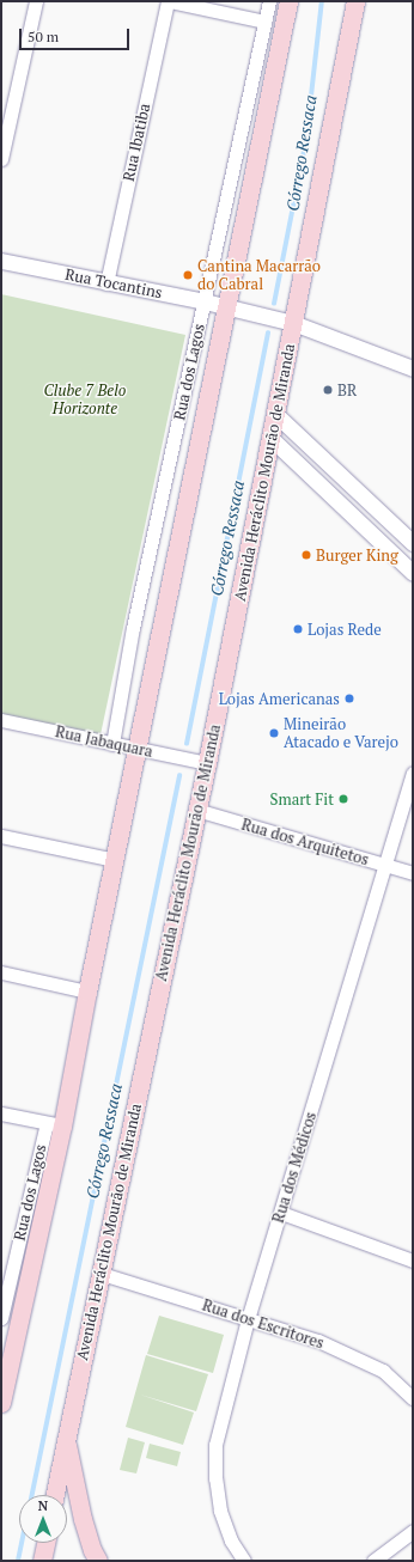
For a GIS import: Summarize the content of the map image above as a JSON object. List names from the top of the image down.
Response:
{
  "streets": {
    "main road": ["Avenida Heráclito Mourão de Miranda"],
    "street": [
      "Rua Ibatiba",
      "Rua Tocantins",
      "Rua dos Lagos",
      "Rua Jabaquara",
      "Rua dos Arquitetos",
      "Rua dos Médicos",
      "Rua dos Escritores"
    ]
  },
  "crossings": [
    ["Rua Ibatiba", "Rua Tocantins"],
    ["Rua Tocantins", "Rua dos Lagos"],
    ["Rua Tocantins", "Avenida Heráclito Mourão de Miranda"],
    ["Rua dos Lagos", "Rua Jabaquara"],
    ["Avenida Heráclito Mourão de Miranda", "Rua Jabaquara"],
    ["Avenida Heráclito Mourão de Miranda", "Rua dos Arquitetos"],
    ["Avenida Heráclito Mourão de Miranda", "Rua dos Escritores"],
    ["Rua dos Arquitetos", "Rua dos Médicos"],
    ["Rua dos Médicos", "Rua dos Escritores"]
  ],
  "water": ["Córrego Ressaca"],
  "parks": ["Clube 7 Belo Horizonte"],
  "places": [
    "Cantina Macarrão do Cabral",
    "BR",
    "Burger King",
    "Lojas Rede",
    "Lojas Americanas",
    "Mineirão Atacado e Varejo",
    "Smart Fit"
  ],
  "scale_bar": "50 m",
  "north": "top"
}
